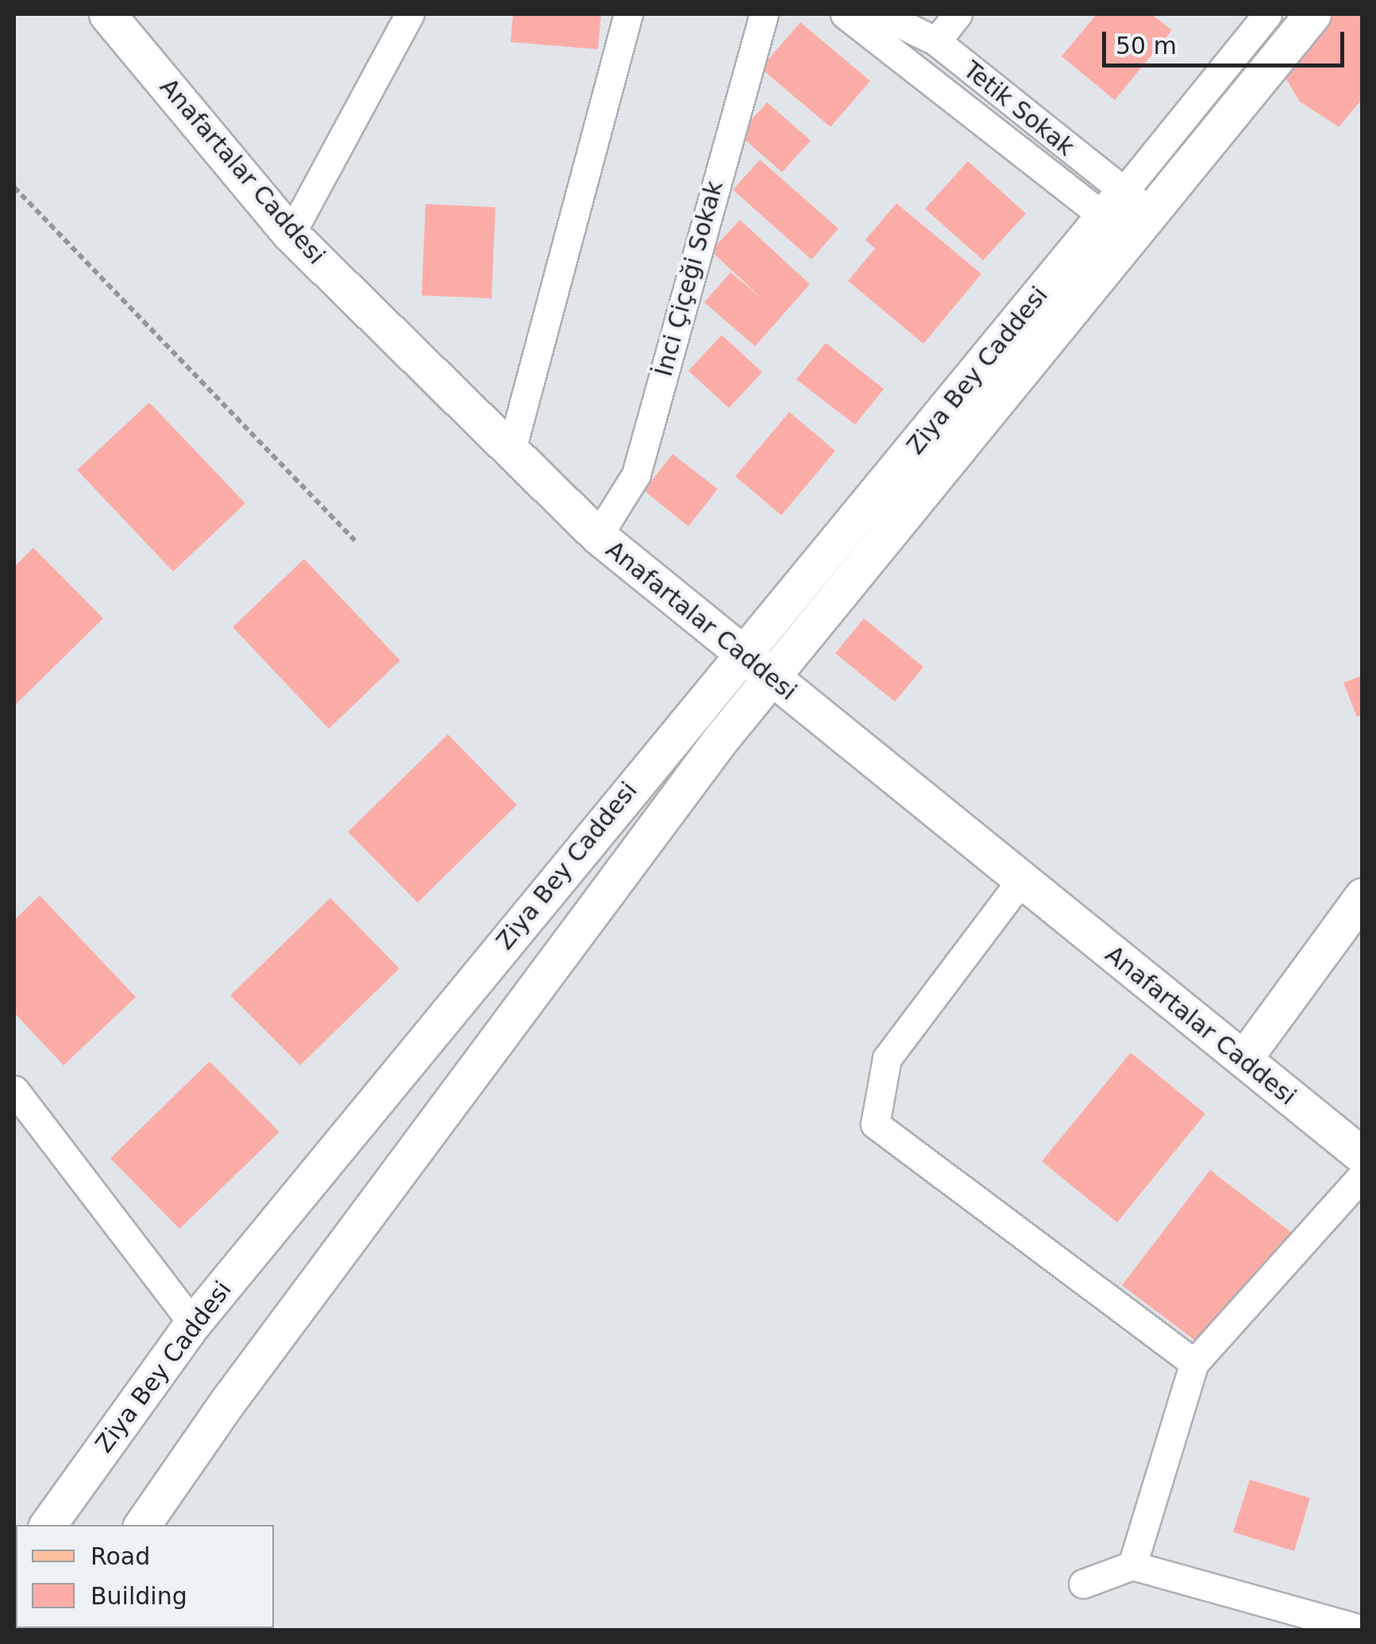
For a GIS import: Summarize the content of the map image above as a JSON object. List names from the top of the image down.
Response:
{
  "streets": {
    "street": [
      "Tetik Sokak",
      "Anafartalar Caddesi",
      "İnci Çiçeği Sokak",
      "Ziya Bey Caddesi"
    ]
  },
  "crossings": [
    ["Tetik Sokak", "Ziya Bey Caddesi"],
    ["Anafartalar Caddesi", "İnci Çiçeği Sokak"],
    ["Anafartalar Caddesi", "Ziya Bey Caddesi"]
  ],
  "legend": ["Road", "Building"],
  "scale_bar": "50 m"
}
